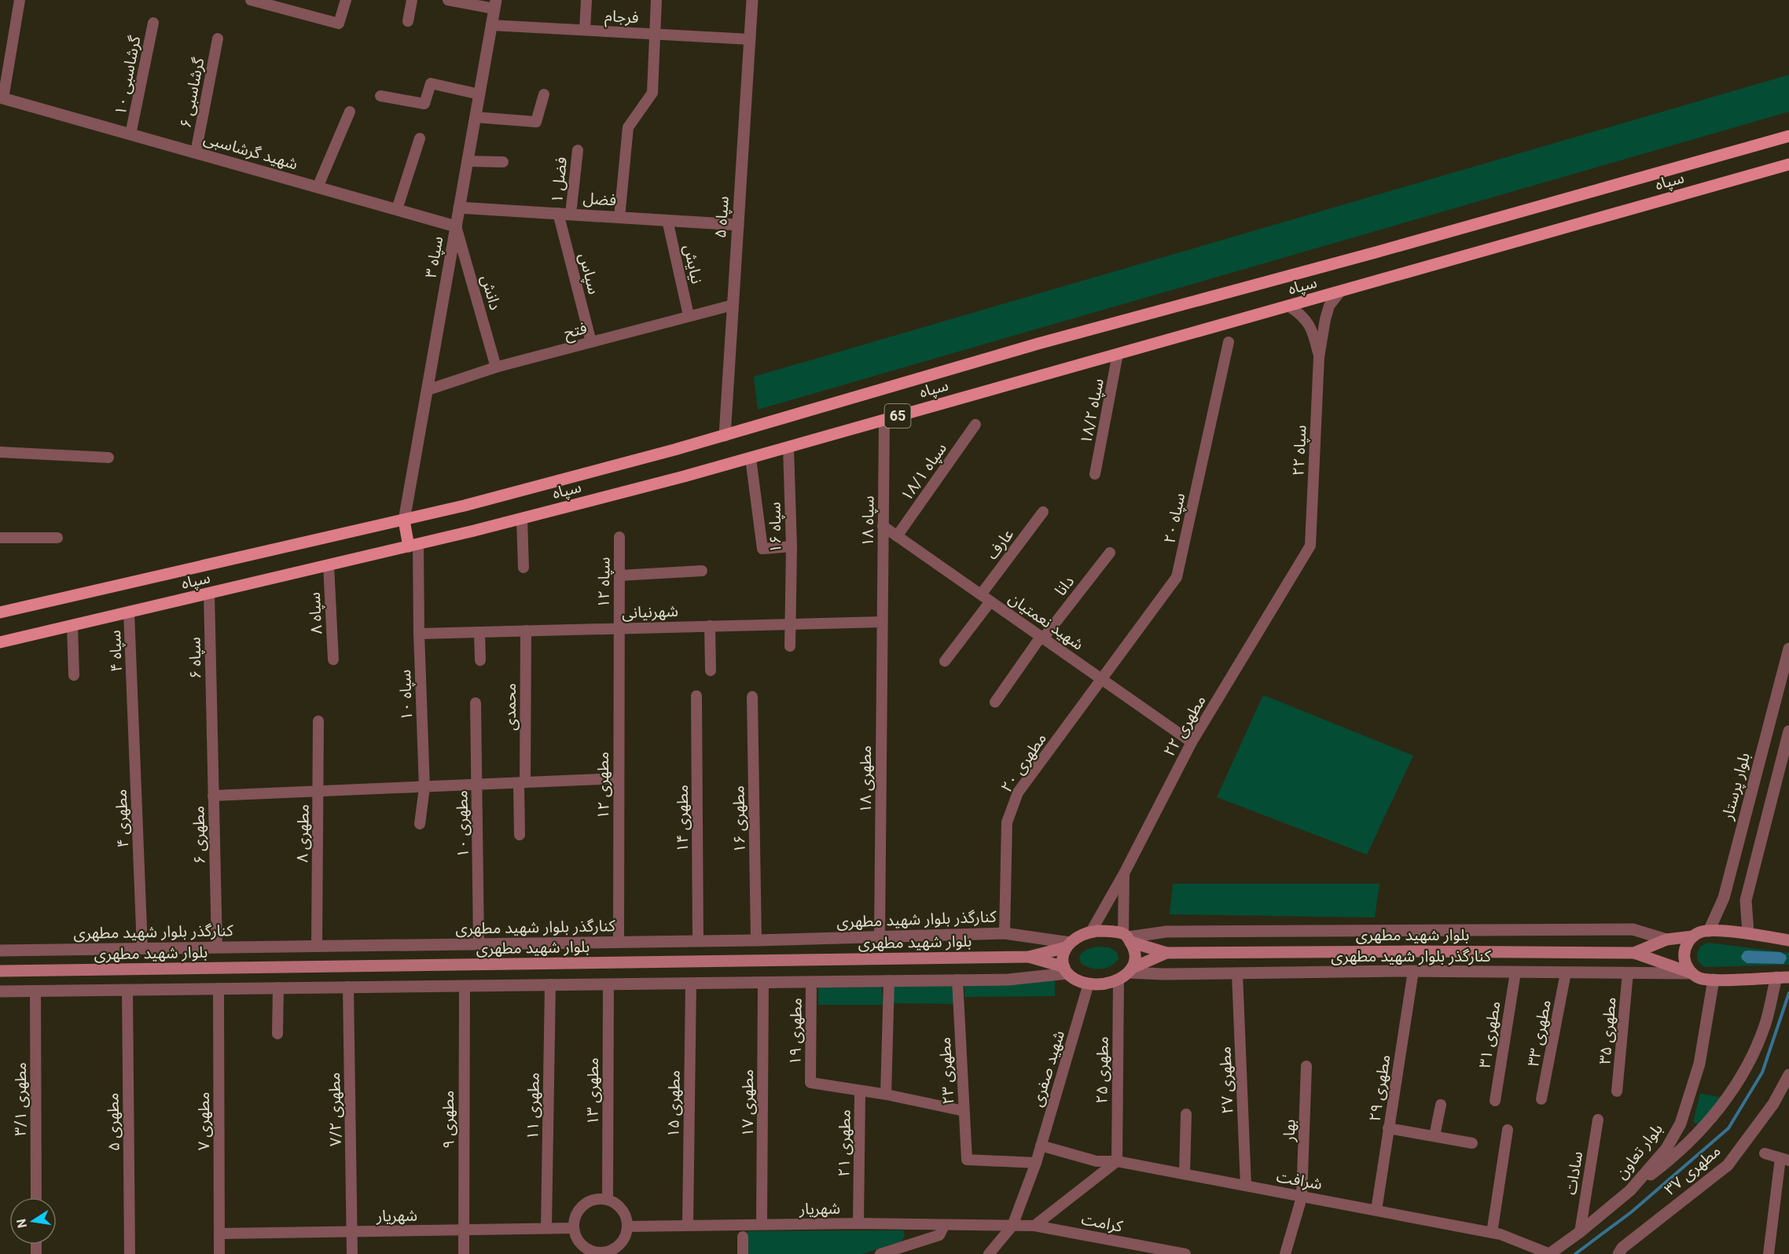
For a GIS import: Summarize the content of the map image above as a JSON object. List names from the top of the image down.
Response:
{
  "streets": {
    "main road": ["سپاه", "65", "بلوار شهید مطهری"],
    "street": [
      "فرجام",
      "گرشاسبی ۱۰",
      "گرشاسبی ۶",
      "شهید گرشاسبی",
      "فضل ۱",
      "فضل",
      "سپاه ۵",
      "سپاه ۳",
      "نیایش",
      "سپاس",
      "دانش",
      "فتح",
      "سپاه ۱۸/۲",
      "سپاه ۲۲",
      "سپاه ۱۸/۱",
      "سپاه ۲۰",
      "سپاه ۱۸",
      "سپاه ۱۶",
      "عارف",
      "سپاه ۱۲",
      "دانا",
      "شهرنیانی",
      "سپاه ۸",
      "شهید نعمتیان",
      "سپاه ۴",
      "سپاه ۶",
      "سپاه ۱۰",
      "محمدی",
      "مطهری ۲۲",
      "مطهری ۲۰",
      "مطهری ۱۸",
      "مطهری ۱۲",
      "بلوار پرستار",
      "مطهری ۴",
      "مطهری ۱۴",
      "مطهری ۱۶",
      "مطهری ۱۰",
      "مطهری ۸",
      "مطهری ۶",
      "کنارگذر بلوار شهید مطهری",
      "مطهری ۳۵",
      "مطهری ۱۹",
      "مطهری ۳۳",
      "مطهری ۳۱",
      "شهید صفری",
      "مطهری ۲۵",
      "مطهری ۲۳",
      "مطهری ۲۷",
      "مطهری ۲۹",
      "مطهری ۱۳",
      "مطهری ۳/۱",
      "مطهری ۱۷",
      "مطهری ۱۵",
      "مطهری ۱۱",
      "مطهری ۷/۲",
      "مطهری ۹",
      "مطهری ۷",
      "مطهری ۵",
      "بهار",
      "مطهری ۲۱",
      "بلوار تعاون",
      "مطهری ۳۷",
      "سادات",
      "شرافت",
      "شهریار",
      "کرامت"
    ]
  },
  "crossings": [
    ["فرجام", "سپاه ۵"],
    ["فرجام", "سپاه ۳"],
    ["گرشاسبی ۱۰", "شهید گرشاسبی"],
    ["گرشاسبی ۶", "شهید گرشاسبی"],
    ["شهید گرشاسبی", "سپاه ۳"],
    ["شهید گرشاسبی", "دانش"],
    ["فضل ۱", "فضل"],
    ["سپاه", "سپاه ۵"],
    ["سپاه", "سپاه ۳"],
    ["سپاه", "سپاه ۱۸/۲"],
    ["سپاه", "سپاه ۱۸"],
    ["سپاه", "سپاه ۱۶"],
    ["سپاه", "سپاه ۸"],
    ["سپاه", "سپاه ۴"],
    ["سپاه", "سپاه ۶"],
    ["سپاه", "سپاه ۱۰"],
    ["فضل", "سپاه ۵"],
    ["فضل", "سپاه ۳"],
    ["فضل", "نیایش"],
    ["فضل", "سپاس"],
    ["سپاه ۵", "فتح"],
    ["سپاه ۳", "دانش"],
    ["سپاه ۳", "فتح"],
    ["نیایش", "فتح"],
    ["سپاس", "فتح"],
    ["دانش", "فتح"],
    ["سپاه ۲۲", "مطهری ۲۲"],
    ["سپاه ۱۸/۱", "شهید نعمتیان"],
    ["سپاه ۲۰", "شهید نعمتیان"],
    ["سپاه ۲۰", "مطهری ۲۰"],
    ["سپاه ۱۸", "شهرنیانی"],
    ["سپاه ۱۸", "شهید نعمتیان"],
    ["سپاه ۱۸", "مطهری ۱۸"],
    ["سپاه ۱۶", "شهرنیانی"],
    ["عارف", "شهید نعمتیان"],
    ["سپاه ۱۲", "شهرنیانی"],
    ["سپاه ۱۲", "مطهری ۱۲"],
    ["دانا", "شهید نعمتیان"],
    ["شهرنیانی", "سپاه ۱۰"],
    ["شهرنیانی", "محمدی"],
    ["شهرنیانی", "مطهری ۱۸"],
    ["شهرنیانی", "مطهری ۱۲"],
    ["شهید نعمتیان", "مطهری ۲۲"],
    ["شهید نعمتیان", "مطهری ۲۰"],
    ["سپاه ۴", "مطهری ۴"],
    ["سپاه ۶", "مطهری ۶"],
    ["مطهری ۲۲", "کنارگذر بلوار شهید مطهری"],
    ["مطهری ۲۲", "بلوار شهید مطهری"],
    ["مطهری ۲۲", "شهید صفری"],
    ["مطهری ۲۲", "مطهری ۲۵"],
    ["مطهری ۲۰", "کنارگذر بلوار شهید مطهری"],
    ["مطهری ۱۸", "کنارگذر بلوار شهید مطهری"],
    ["مطهری ۱۲", "کنارگذر بلوار شهید مطهری"],
    ["بلوار پرستار", "بلوار شهید مطهری"],
    ["مطهری ۴", "کنارگذر بلوار شهید مطهری"],
    ["مطهری ۱۴", "کنارگذر بلوار شهید مطهری"],
    ["مطهری ۱۶", "کنارگذر بلوار شهید مطهری"],
    ["مطهری ۱۰", "کنارگذر بلوار شهید مطهری"],
    ["مطهری ۸", "کنارگذر بلوار شهید مطهری"],
    ["مطهری ۶", "کنارگذر بلوار شهید مطهری"],
    ["کنارگذر بلوار شهید مطهری", "بلوار شهید مطهری"],
    ["کنارگذر بلوار شهید مطهری", "مطهری ۳۵"],
    ["کنارگذر بلوار شهید مطهری", "مطهری ۳۳"],
    ["کنارگذر بلوار شهید مطهری", "مطهری ۳۱"],
    ["کنارگذر بلوار شهید مطهری", "شهید صفری"],
    ["کنارگذر بلوار شهید مطهری", "مطهری ۲۵"],
    ["کنارگذر بلوار شهید مطهری", "مطهری ۲۷"],
    ["کنارگذر بلوار شهید مطهری", "مطهری ۲۹"],
    ["بلوار شهید مطهری", "شهید صفری"],
    ["بلوار شهید مطهری", "مطهری ۲۵"],
    ["مطهری ۱۹", "مطهری ۲۱"],
    ["شهید صفری", "مطهری ۲۵"],
    ["شهید صفری", "مطهری ۲۳"],
    ["شهید صفری", "شرافت"],
    ["شهید صفری", "شهریار"],
    ["شهید صفری", "کرامت"],
    ["مطهری ۲۵", "شرافت"],
    ["مطهری ۲۷", "شرافت"],
    ["مطهری ۲۹", "شرافت"],
    ["مطهری ۱۳", "شهریار"],
    ["مطهری ۱۷", "شهریار"],
    ["مطهری ۱۵", "شهریار"],
    ["مطهری ۱۱", "شهریار"],
    ["مطهری ۷/۲", "شهریار"],
    ["مطهری ۹", "شهریار"],
    ["مطهری ۷", "شهریار"],
    ["بهار", "شرافت"],
    ["مطهری ۲۱", "شهریار"],
    ["بلوار تعاون", "سادات"],
    ["بلوار تعاون", "شرافت"],
    ["شهریار", "کرامت"]
  ],
  "north": "left"
}
